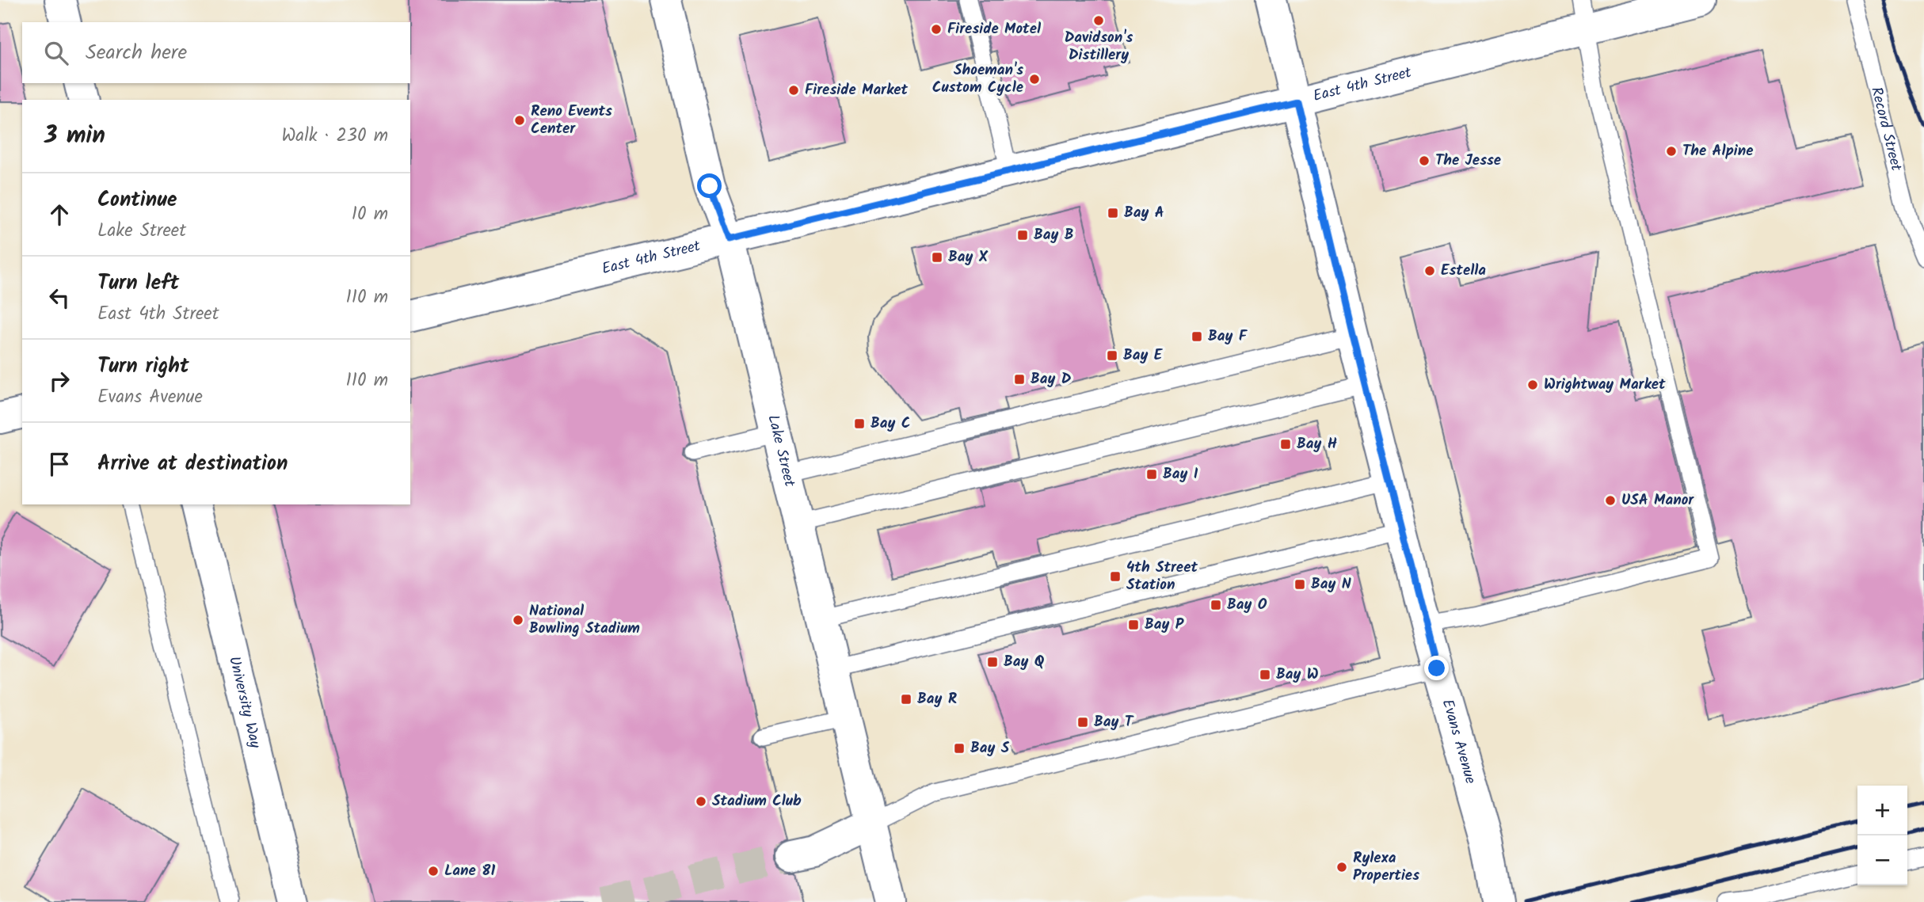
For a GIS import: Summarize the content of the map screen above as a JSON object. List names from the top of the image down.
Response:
{
  "streets": {
    "main road": [
      "East 4th Street",
      "Lake Street",
      "University Way",
      "Evans Avenue"
    ],
    "lane": ["Record Street"]
  },
  "crossings": [
    ["East 4th Street", "Lake Street"],
    ["East 4th Street", "Evans Avenue"]
  ],
  "places": {
    "other": [
      "Davidson's Distillery",
      "Fireside Motel",
      "Shoeman's Custom Cycle",
      "Fireside Market",
      "Reno Events Center",
      "The Alpine",
      "The Jesse",
      "Estella",
      "Wrightway Market",
      "USA Manor",
      "National Bowling Stadium",
      "Stadium Club",
      "Rylexa Properties",
      "Lane 81"
    ],
    "transit": [
      "Bay A",
      "Bay B",
      "Bay X",
      "Bay F",
      "Bay E",
      "Bay D",
      "Bay C",
      "Bay H",
      "Bay I",
      "4th Street Station",
      "Bay N",
      "Bay O",
      "Bay P",
      "Bay Q",
      "Bay W",
      "Bay R",
      "Bay T",
      "Bay S"
    ]
  },
  "page": {
    "search": "Search here",
    "heading": ["3 min", "Walk · 230 m"],
    "list": [
      ["Continue", "Lake Street", "10 m"],
      ["Turn left", "East 4th Street", "110 m"],
      ["Turn right", "Evans Avenue", "110 m"],
      "Arrive at destination"
    ],
    "map_buttons": ["+", "−"]
  }
}
